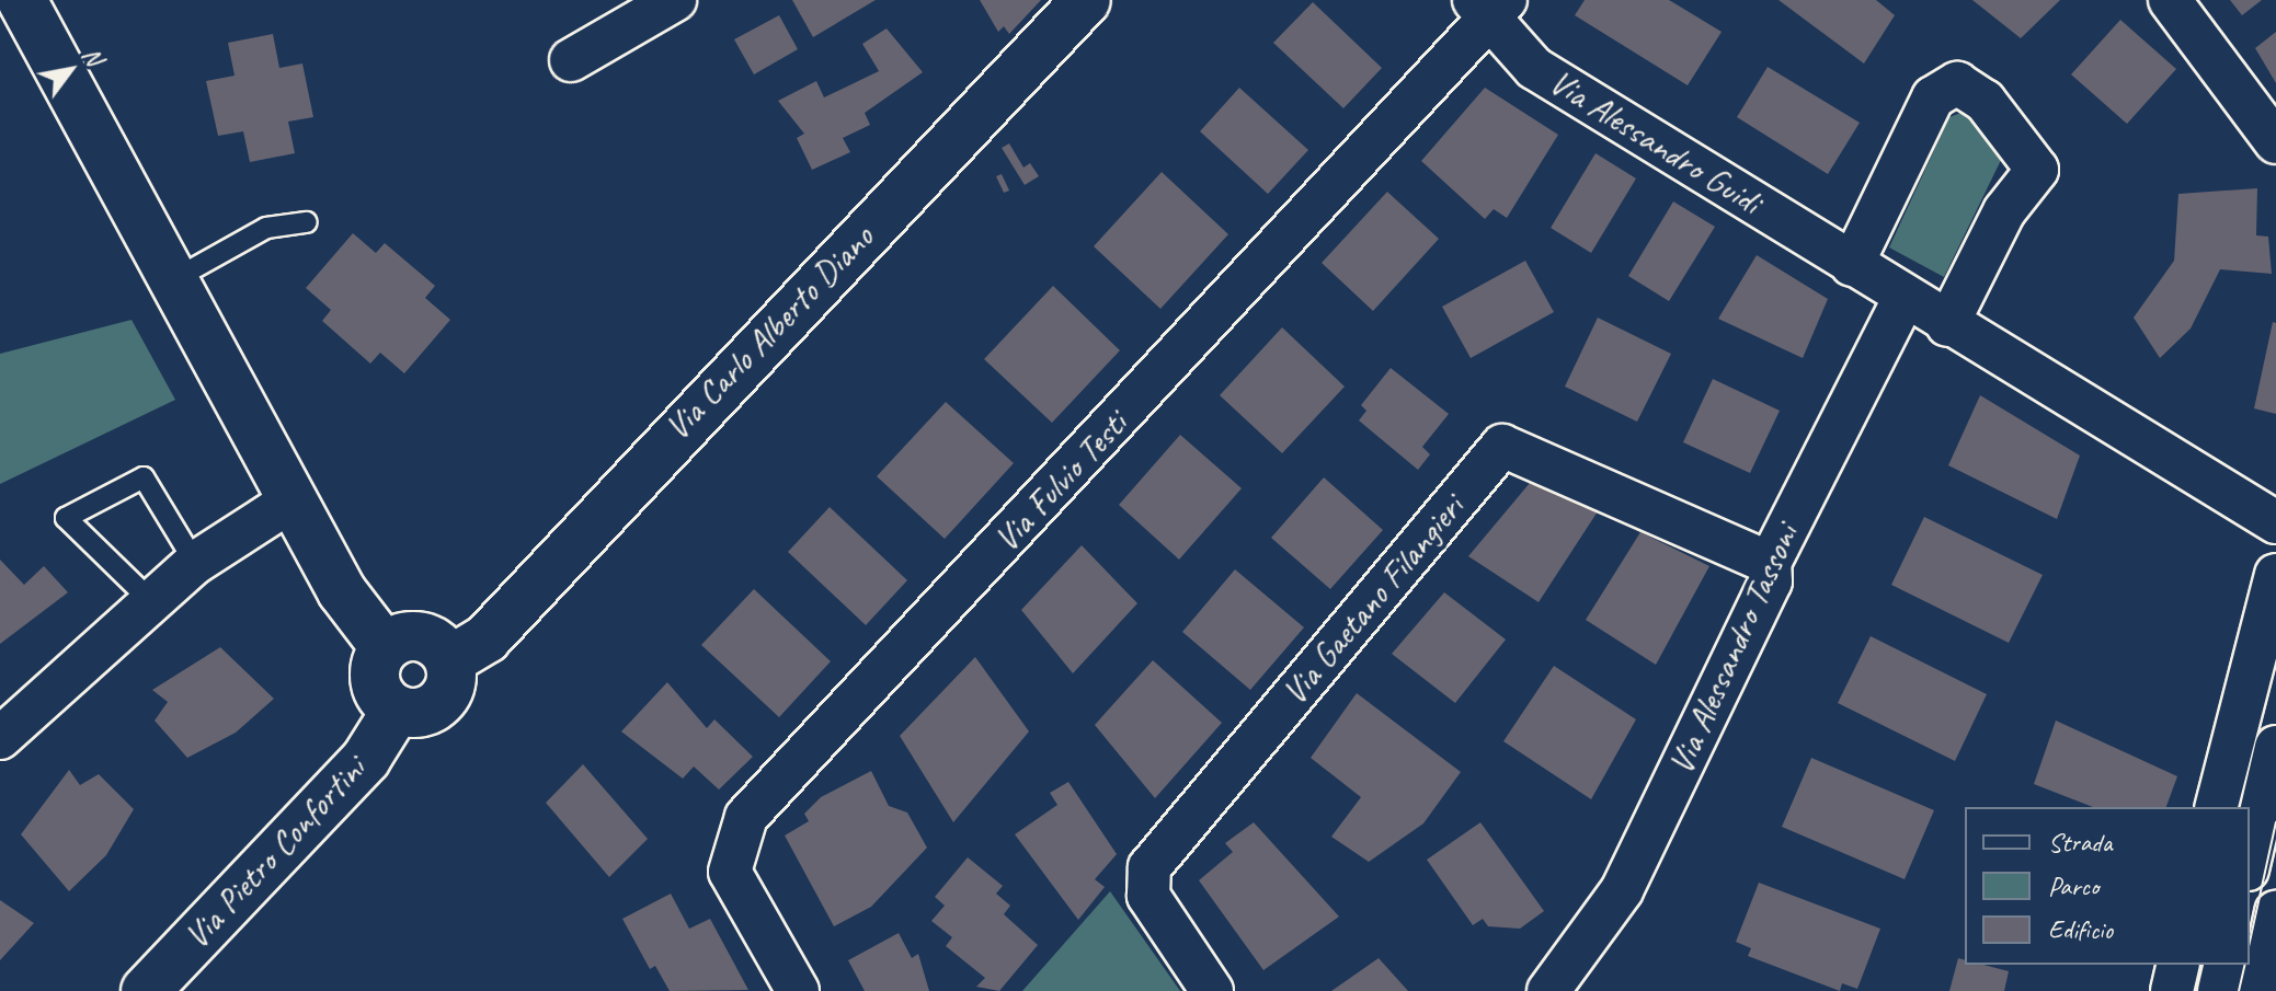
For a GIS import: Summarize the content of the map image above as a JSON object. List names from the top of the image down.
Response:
{
  "streets": {
    "main road": ["Via Carlo Alberto Diano", "Via Pietro Confortini"],
    "street": [
      "Via Alessandro Guidi",
      "Via Fulvio Testi",
      "Via Gaetano Filangieri",
      "Via Alessandro Tassoni"
    ]
  },
  "crossings": [
    ["Via Alessandro Guidi", "Via Fulvio Testi"],
    ["Via Alessandro Guidi", "Via Alessandro Tassoni"],
    ["Via Carlo Alberto Diano", "Via Pietro Confortini"],
    ["Via Gaetano Filangieri", "Via Alessandro Tassoni"]
  ],
  "legend": ["Strada", "Parco", "Edificio"],
  "north": "top right"
}
